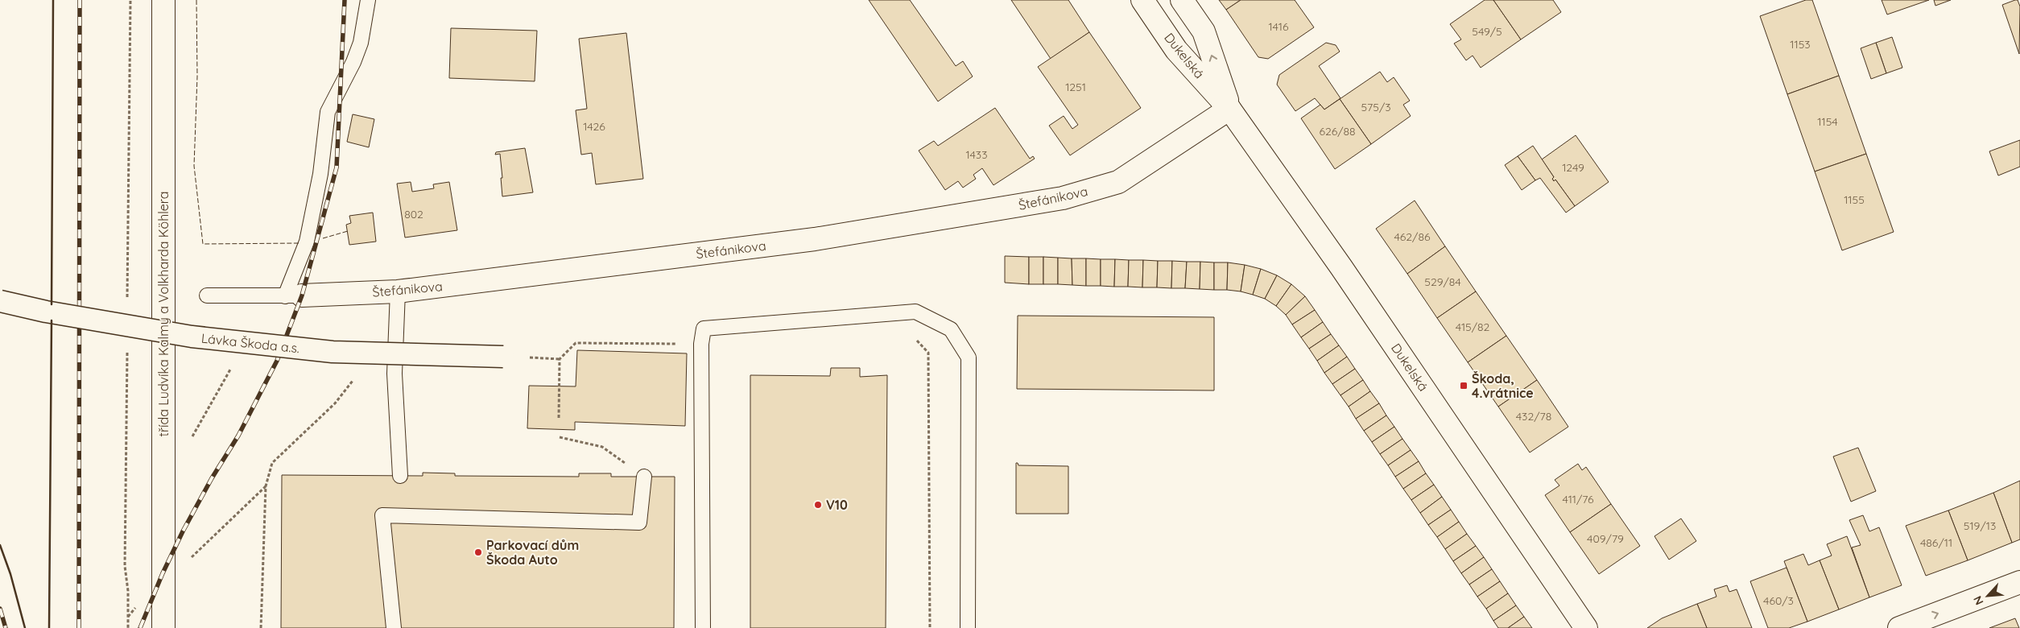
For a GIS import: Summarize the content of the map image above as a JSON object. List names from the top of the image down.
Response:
{
  "streets": {
    "street": [
      "Dukelská",
      "Štefánikova",
      "třída Ludvíka Kalmy a Volkharda Köhlera",
      "Lávka Škoda a.s."
    ]
  },
  "crossings": [
    ["Dukelská", "Štefánikova"]
  ],
  "places": {
    "transit": ["Škoda, 4.vrátnice"],
    "other": ["V10", "Parkovací dům Škoda Auto"]
  },
  "house_numbers": [
    "1416",
    "549/5",
    "1153",
    "1251",
    "575/3",
    "1154",
    "1426",
    "626/88",
    "1433",
    "1249",
    "1155",
    "802",
    "462/86",
    "529/84",
    "415/82",
    "432/78",
    "411/76",
    "519/13",
    "409/79",
    "486/11",
    "460/3"
  ],
  "north": "bottom left"
}
